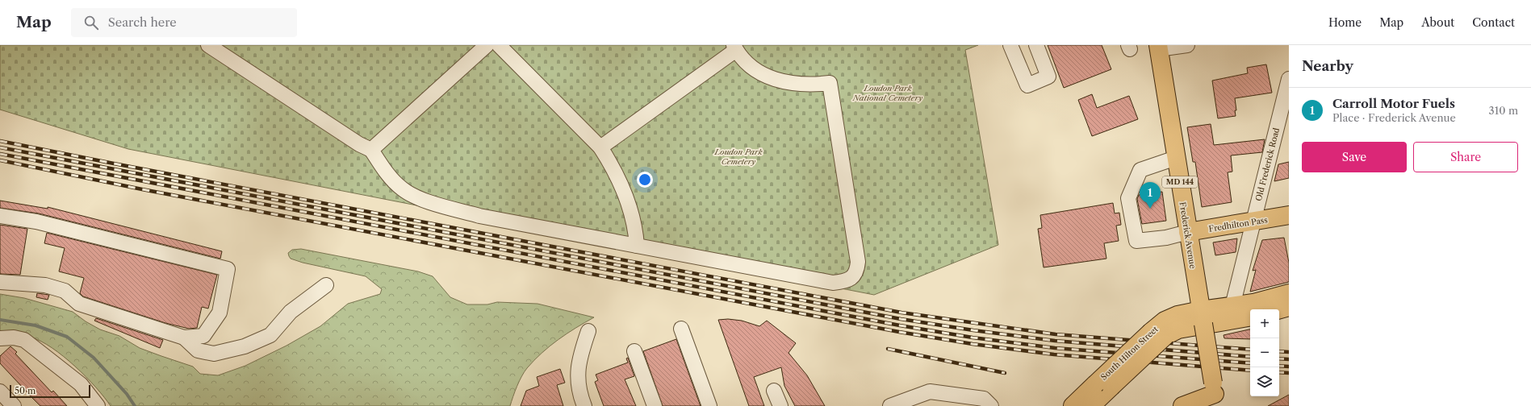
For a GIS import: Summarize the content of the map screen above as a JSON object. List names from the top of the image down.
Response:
{
  "streets": {
    "main road": [
      "MD 144",
      "Fredhilton Pass",
      "Frederick Avenue",
      "South Hilton Street"
    ],
    "street": ["Old Frederick Road"]
  },
  "crossings": [
    ["Old Frederick Road", "Fredhilton Pass"],
    ["Old Frederick Road", "South Hilton Street"],
    ["Fredhilton Pass", "Frederick Avenue"],
    ["Frederick Avenue", "South Hilton Street"]
  ],
  "parks": ["Loudon Park National Cemetery", "Loudon Park Cemetery"],
  "scale_bar": "50 m",
  "page": {
    "header": "Map",
    "search": "Search here",
    "nav": [
      "Home",
      "Map",
      "About",
      "Contact"
    ],
    "heading": "Nearby",
    "list": [
      {
        "mark": "1",
        "name": "Carroll Motor Fuels",
        "note": "Place · Frederick Avenue",
        "value": "310 m"
      }
    ],
    "buttons": ["Save", "Share"],
    "pins": "1",
    "map_buttons": ["+", "−"],
    "scale": "50 m"
  }
}
